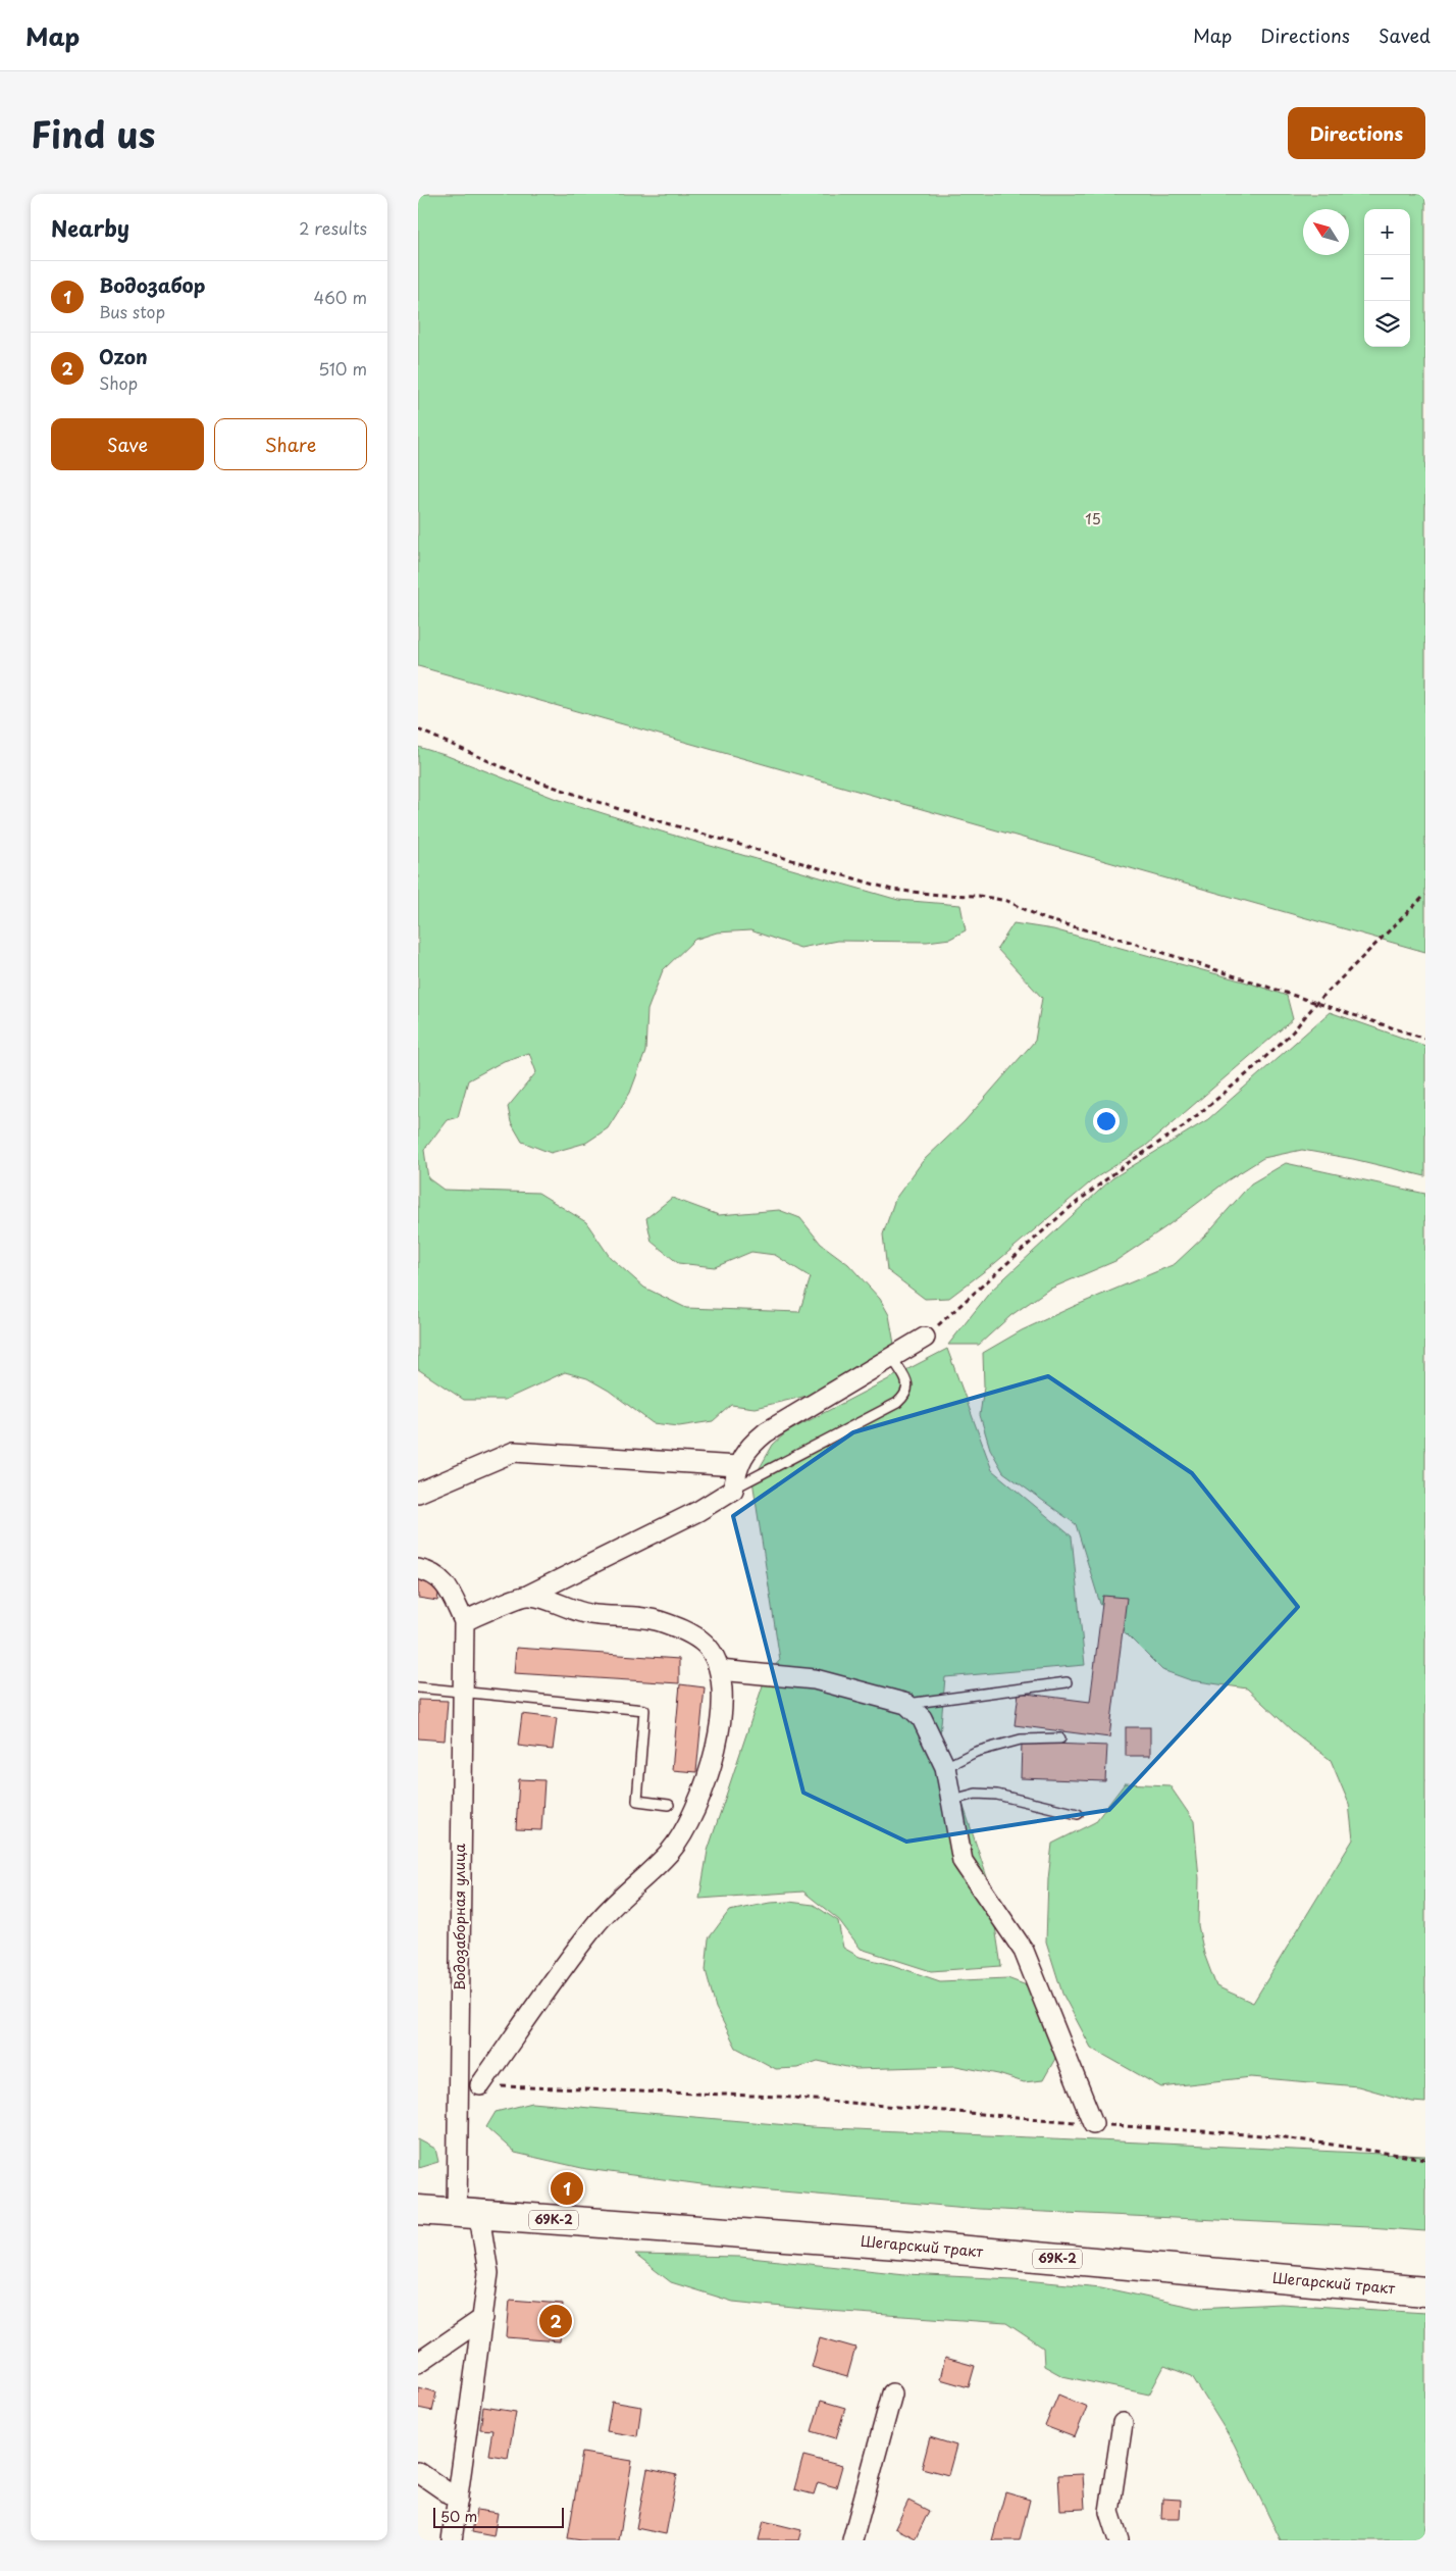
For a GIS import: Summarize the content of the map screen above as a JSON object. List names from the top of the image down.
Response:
{
  "streets": {
    "main road": ["69К-2", "Шегарский тракт"],
    "street": ["Водозаборная улица"]
  },
  "crossings": [
    ["Водозаборная улица", "Шегарский тракт"]
  ],
  "parks": ["15"],
  "scale_bar": "50 m",
  "north": "top left",
  "page": {
    "header": "Map",
    "nav": ["Map", "Directions", "Saved"],
    "title": "Find us",
    "buttons": [
      "Directions",
      ["Save", "Share"]
    ],
    "heading": ["Nearby", "2 results"],
    "map_buttons": ["+", "−"],
    "list": [
      {
        "mark": "1",
        "name": "Водозабор",
        "note": "Bus stop",
        "value": "460 m"
      },
      {
        "mark": "2",
        "name": "Ozon",
        "note": "Shop",
        "value": "510 m"
      }
    ],
    "pins": ["1", "2"],
    "scale": "50 m"
  }
}
